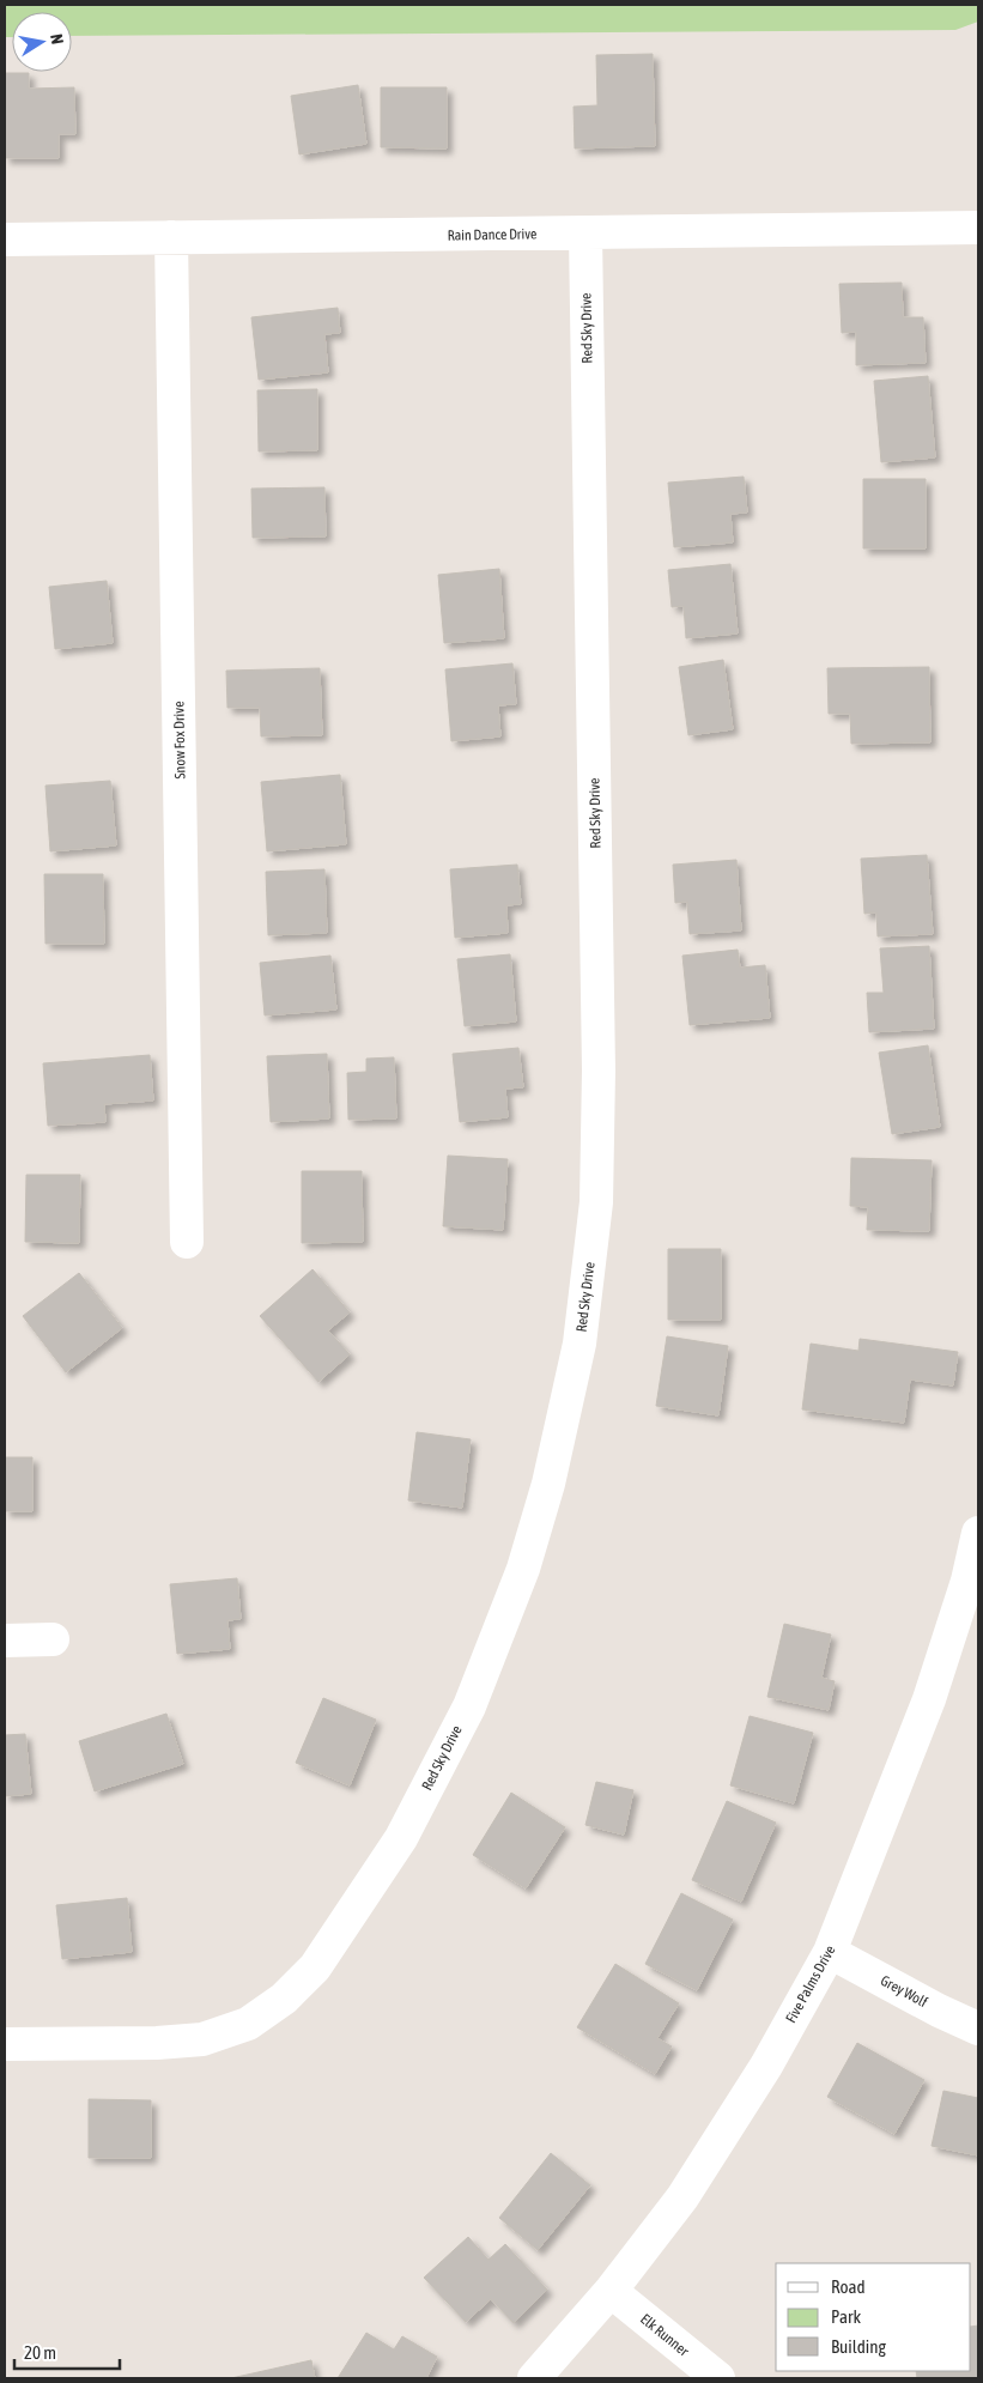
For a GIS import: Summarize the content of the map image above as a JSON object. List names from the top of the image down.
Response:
{
  "streets": {
    "street": [
      "Rain Dance Drive",
      "Red Sky Drive",
      "Snow Fox Drive",
      "Five Palms Drive",
      "Grey Wolf",
      "Elk Runner"
    ]
  },
  "crossings": [
    ["Rain Dance Drive", "Red Sky Drive"],
    ["Rain Dance Drive", "Snow Fox Drive"],
    ["Five Palms Drive", "Grey Wolf"],
    ["Five Palms Drive", "Elk Runner"]
  ],
  "legend": ["Road", "Park", "Building"],
  "scale_bar": "20 m",
  "north": "right"
}
